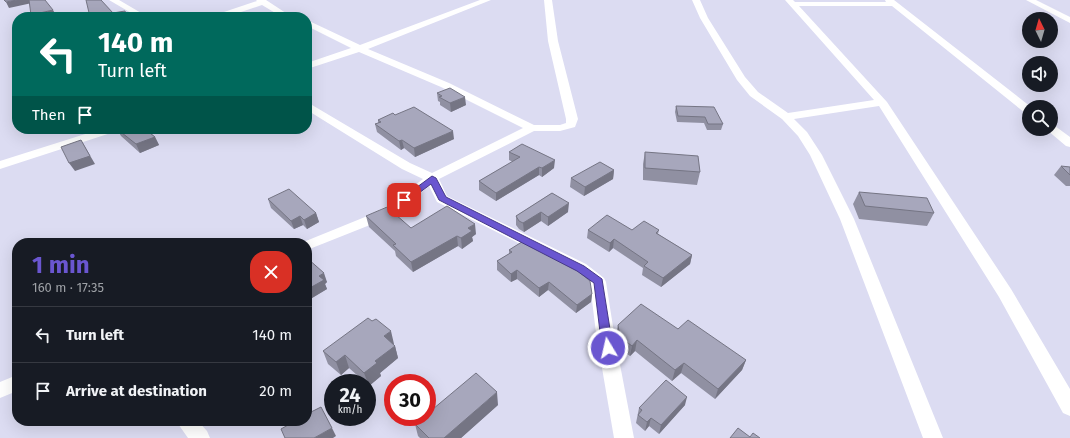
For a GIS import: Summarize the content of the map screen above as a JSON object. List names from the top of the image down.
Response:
{
  "north": "top",
  "page": {
    "turn": ["140 m", "Turn left"],
    "then": "Then",
    "heading": ["1 min", "160 m · 17:35"],
    "list": [
      {
        "name": "Turn left",
        "value": "140 m"
      },
      {
        "name": "Arrive at destination",
        "value": "20 m"
      }
    ],
    "speed": "24 km/h",
    "limit": "30"
  }
}
